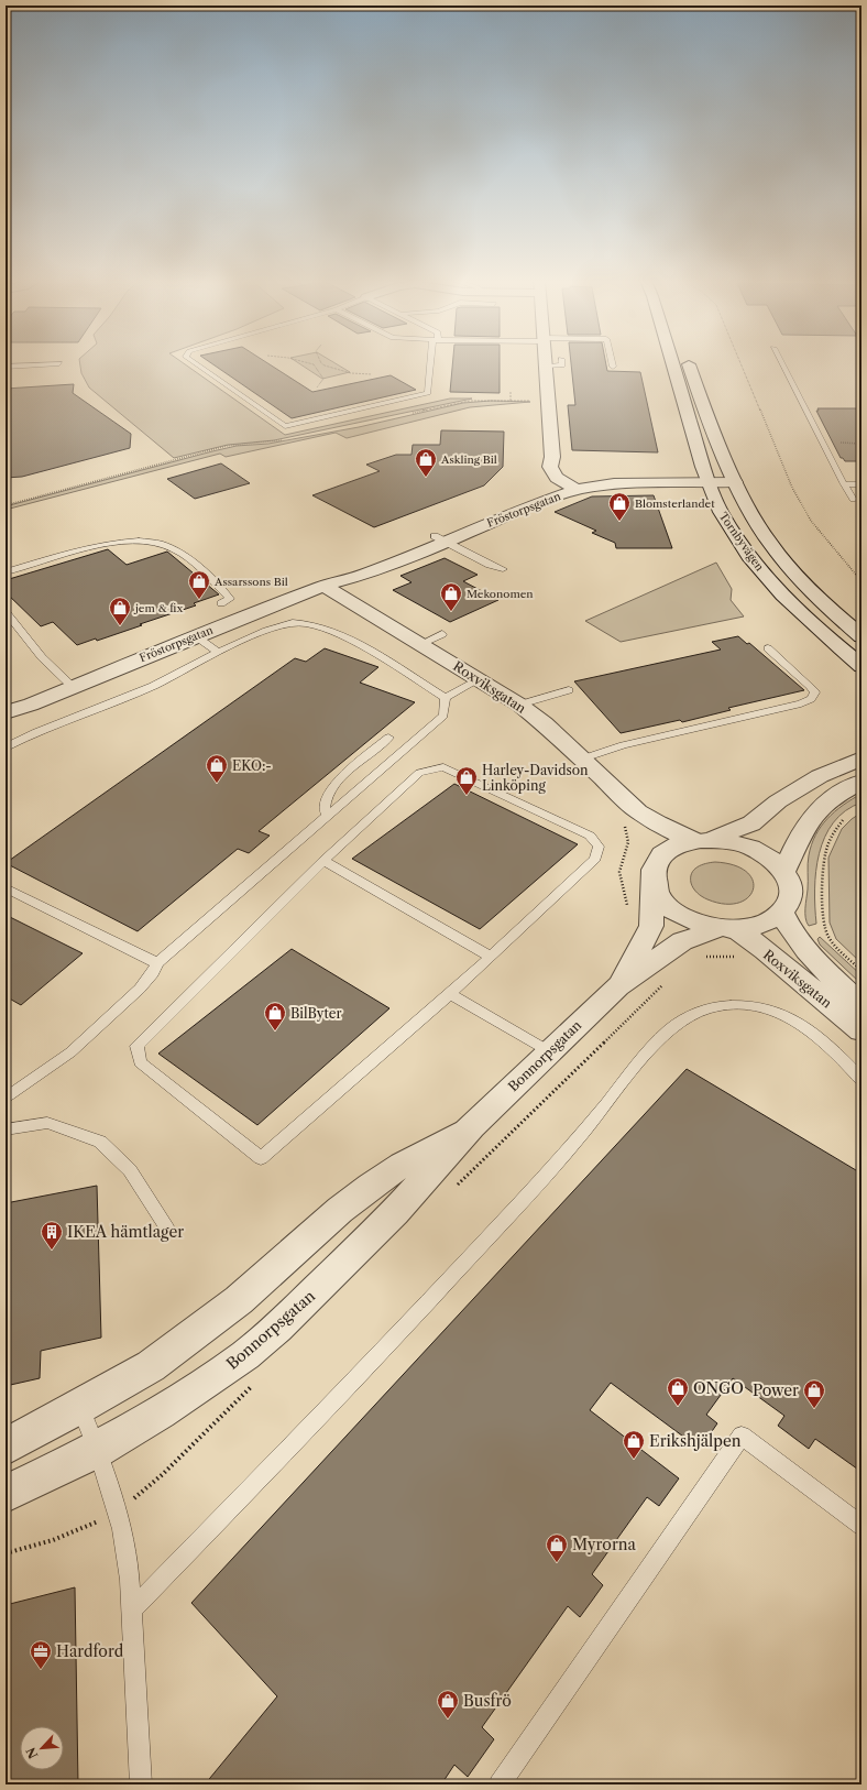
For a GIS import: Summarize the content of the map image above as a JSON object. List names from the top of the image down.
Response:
{
  "streets": {
    "street": [
      "Fröstorpsgatan",
      "Tornbyvägen",
      "Roxviksgatan",
      "Bonnorpsgatan"
    ]
  },
  "crossings": [
    ["Fröstorpsgatan", "Tornbyvägen"],
    ["Fröstorpsgatan", "Roxviksgatan"],
    ["Roxviksgatan", "Bonnorpsgatan"]
  ],
  "places": {
    "shop": [
      "Askling Bil",
      "Blomsterlandet",
      "Assarssons Bil",
      "Mekonomen",
      "jem & fix",
      "EKO:-",
      "Harley-Davidson Linköping",
      "BilByter",
      "ONGO",
      "Power",
      "Erikshjälpen",
      "Myrorna",
      "Busfrö"
    ],
    "building": ["IKEA hämtlager"],
    "office": ["Hardford"]
  },
  "north": "bottom left"
}
